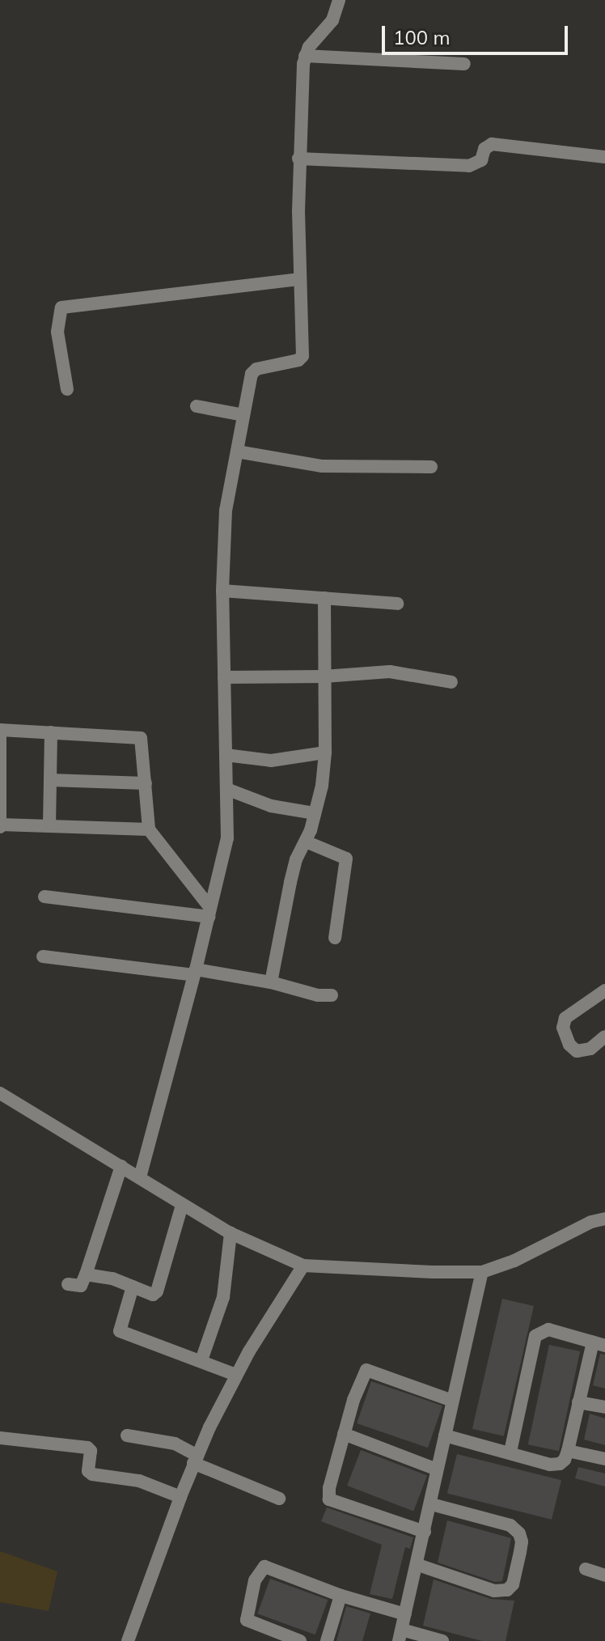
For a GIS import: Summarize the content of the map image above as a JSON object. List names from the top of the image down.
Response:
{
  "scale_bar": "100 m"
}
